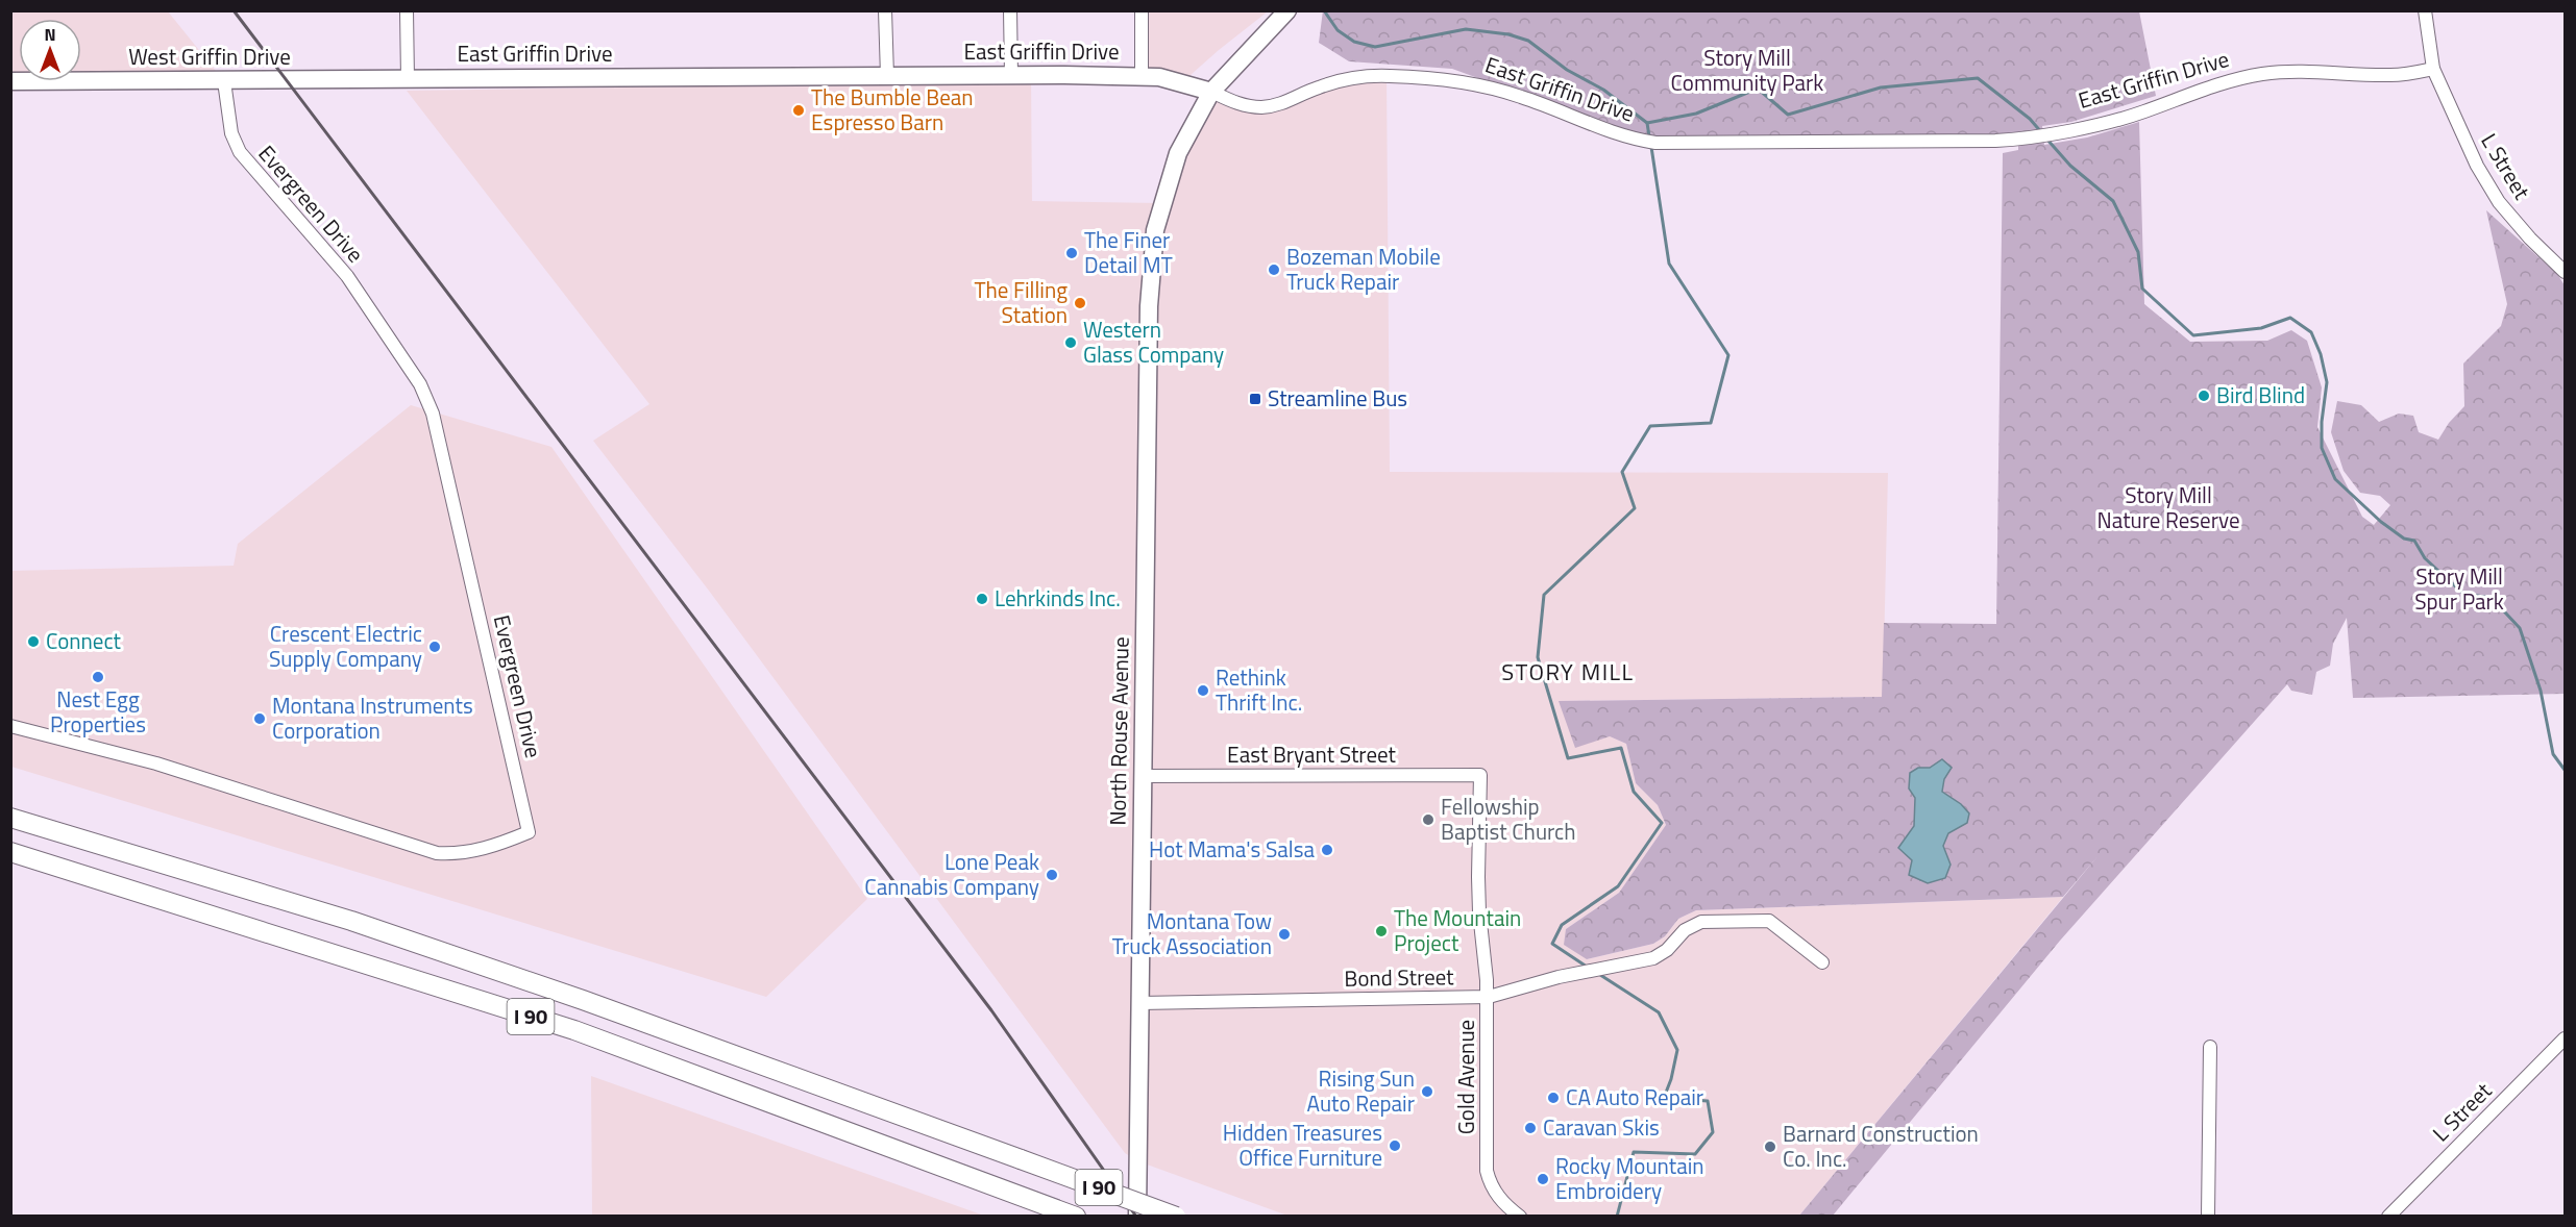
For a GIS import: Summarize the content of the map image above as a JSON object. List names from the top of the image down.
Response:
{
  "streets": {
    "highway": ["I 90"],
    "main road": ["East Griffin Drive", "West Griffin Drive", "North Rouse Avenue"],
    "street": [
      "L Street",
      "Evergreen Drive",
      "East Bryant Street",
      "Bond Street",
      "Gold Avenue"
    ]
  },
  "crossings": [
    ["East Griffin Drive", "West Griffin Drive"],
    ["East Griffin Drive", "L Street"],
    ["East Griffin Drive", "North Rouse Avenue"],
    ["West Griffin Drive", "Evergreen Drive"],
    ["North Rouse Avenue", "East Bryant Street"],
    ["North Rouse Avenue", "Bond Street"],
    ["East Bryant Street", "Gold Avenue"],
    ["Bond Street", "Gold Avenue"]
  ],
  "districts": ["STORY MILL"],
  "parks": ["Story Mill Community Park", "Story Mill Nature Reserve", "Story Mill Spur Park"],
  "places": {
    "other": [
      "The Bumble Bean Espresso Barn",
      "The Finer Detail MT",
      "Bozeman Mobile Truck Repair",
      "The Filling Station",
      "Western Glass Company",
      "Bird Blind",
      "Lehrkinds Inc.",
      "Connect",
      "Crescent Electric Supply Company",
      "Nest Egg Properties",
      "Rethink Thrift Inc.",
      "Montana Instruments Corporation",
      "Fellowship Baptist Church",
      "Hot Mama's Salsa",
      "Lone Peak Cannabis Company",
      "The Mountain Project",
      "Montana Tow Truck Association",
      "Rising Sun Auto Repair",
      "CA Auto Repair",
      "Caravan Skis",
      "Hidden Treasures Office Furniture",
      "Barnard Construction Co. Inc.",
      "Rocky Mountain Embroidery"
    ],
    "transit": ["Streamline Bus"]
  },
  "north": "top"
}
